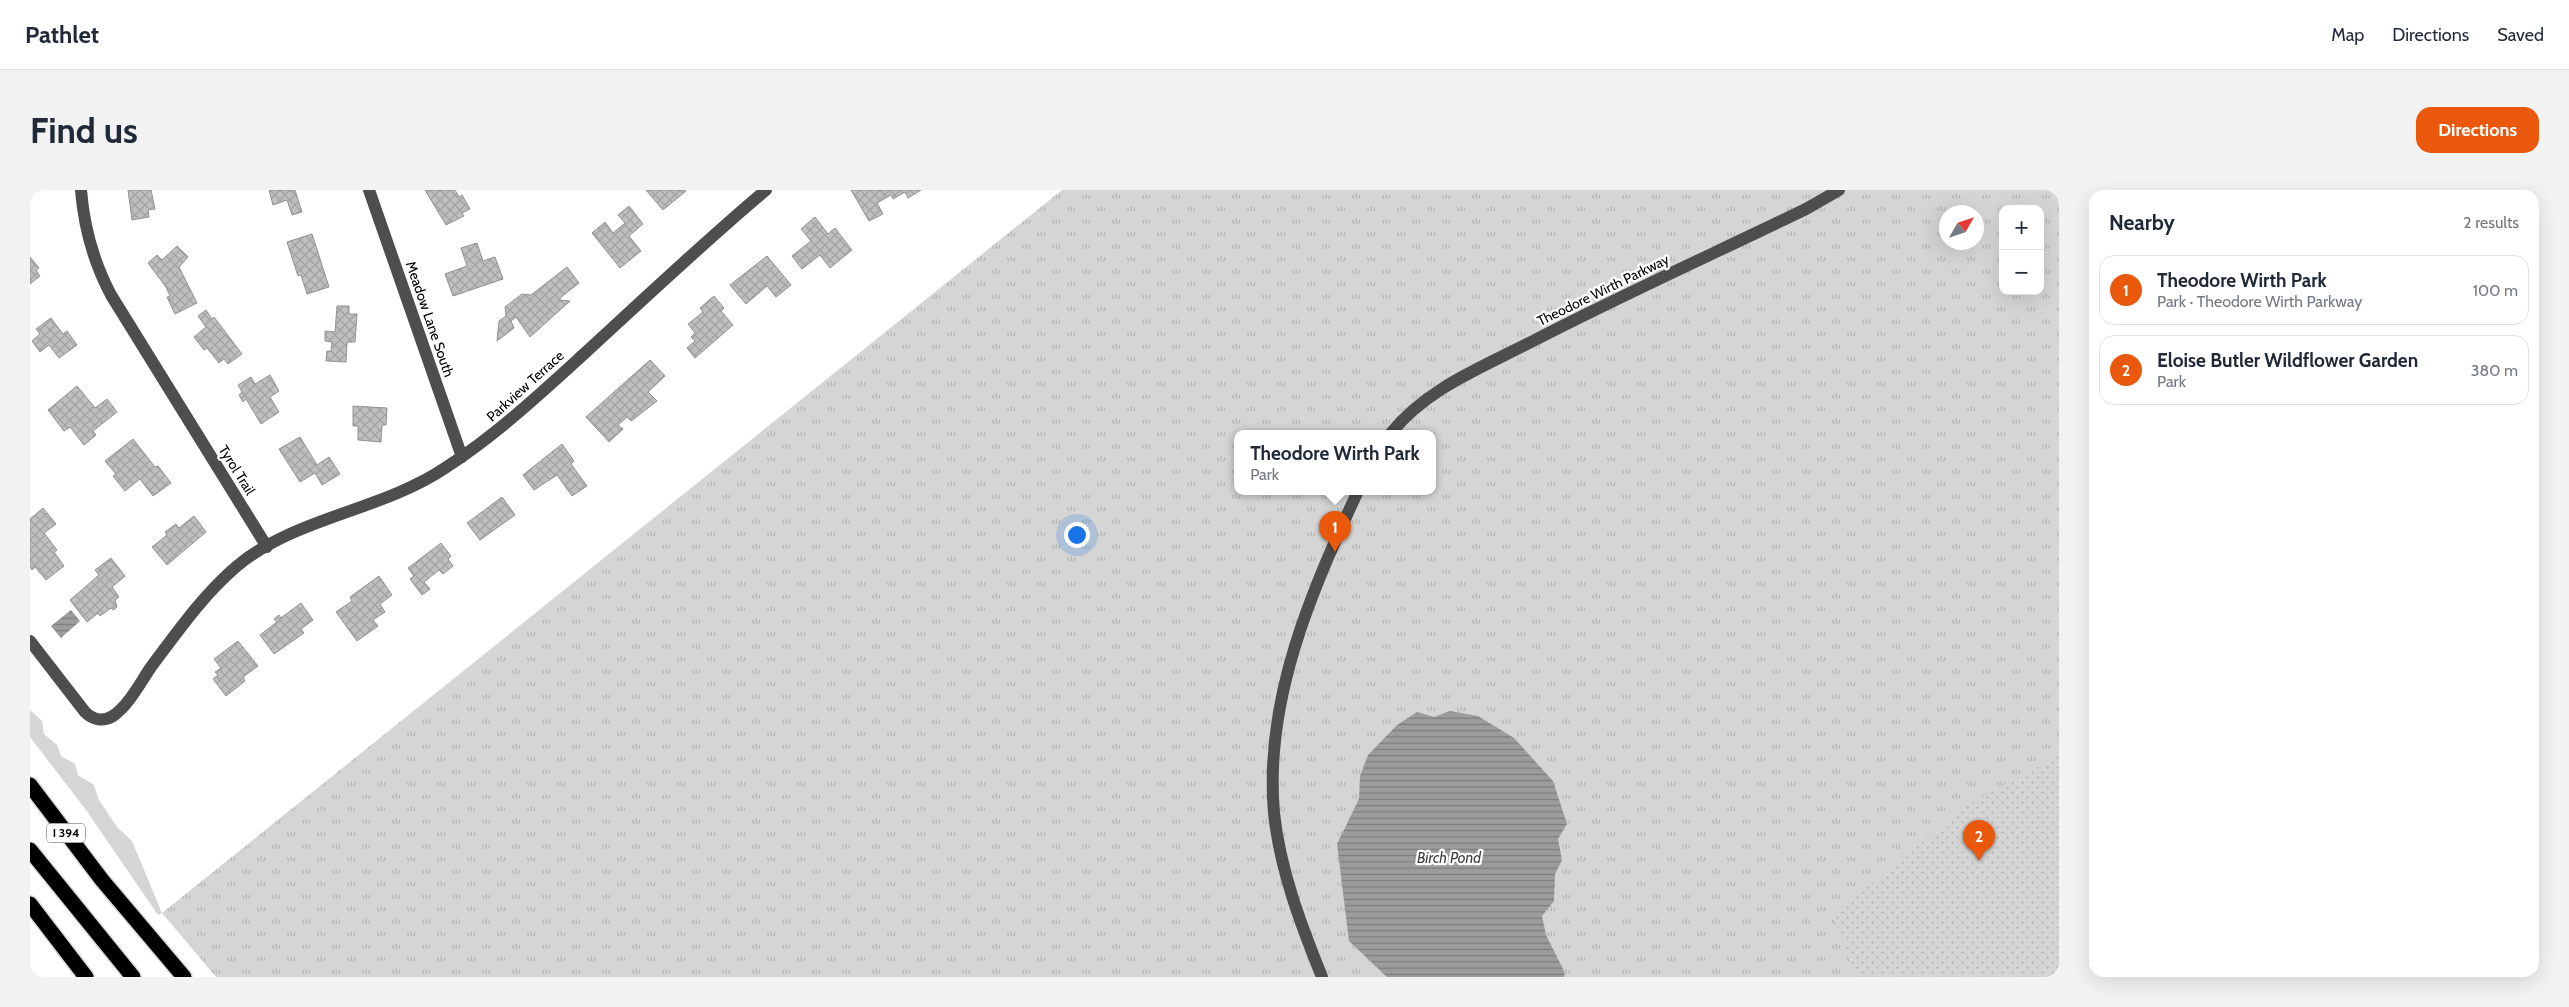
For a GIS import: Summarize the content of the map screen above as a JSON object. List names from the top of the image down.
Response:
{
  "streets": {
    "highway": ["I 394"],
    "street": [
      "Theodore Wirth Parkway",
      "Meadow Lane South",
      "Parkview Terrace",
      "Tyrol Trail"
    ]
  },
  "crossings": [
    ["Meadow Lane South", "Parkview Terrace"],
    ["Parkview Terrace", "Tyrol Trail"]
  ],
  "water": ["Birch Pond"],
  "north": "top right",
  "page": {
    "header": "Pathlet",
    "nav": ["Map", "Directions", "Saved"],
    "buttons": "Directions",
    "title": "Find us",
    "heading": ["Nearby", "2 results"],
    "map_buttons": ["+", "−"],
    "list": [
      {
        "mark": "1",
        "name": "Theodore Wirth Park",
        "note": "Park · Theodore Wirth Parkway",
        "value": "100 m"
      },
      {
        "mark": "2",
        "name": "Eloise Butler Wildflower Garden",
        "note": "Park",
        "value": "380 m"
      }
    ],
    "popup": ["Theodore Wirth Park", "Park"],
    "pins": ["1", "2"]
  }
}
